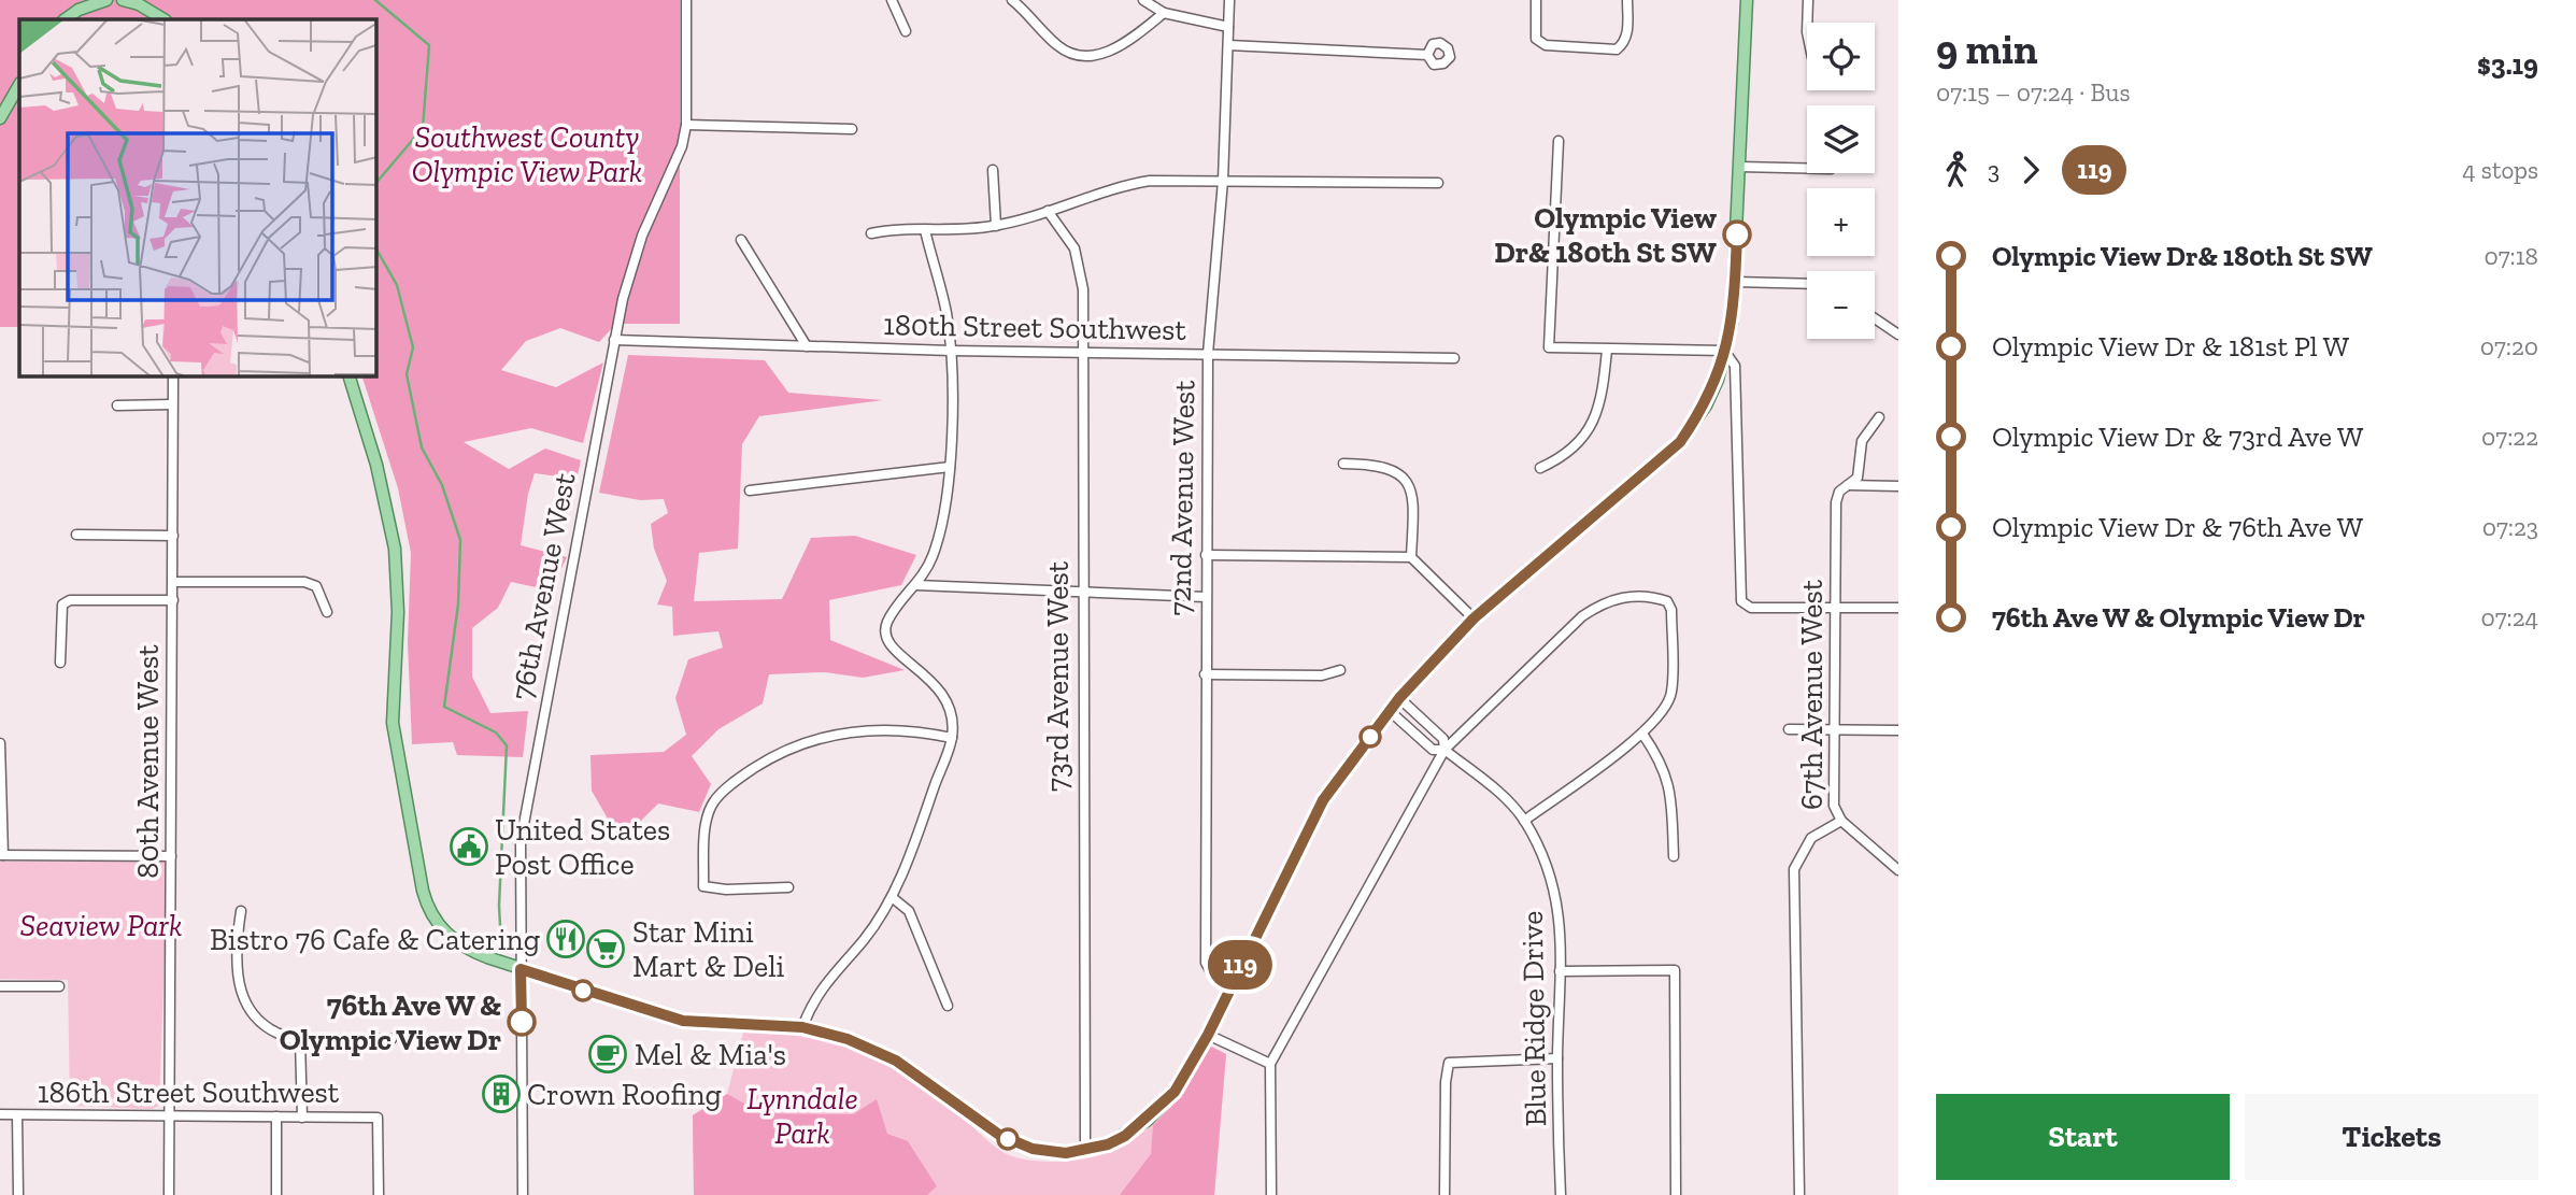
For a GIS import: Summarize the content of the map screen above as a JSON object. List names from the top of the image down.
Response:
{
  "streets": {
    "street": [
      "180th Street Southwest",
      "72nd Avenue West",
      "76th Avenue West",
      "73rd Avenue West",
      "67th Avenue West",
      "80th Avenue West",
      "Blue Ridge Drive",
      "186th Street Southwest"
    ]
  },
  "crossings": [
    ["180th Street Southwest", "72nd Avenue West"],
    ["180th Street Southwest", "76th Avenue West"],
    ["180th Street Southwest", "73rd Avenue West"],
    ["80th Avenue West", "186th Street Southwest"]
  ],
  "parks": ["Southwest County Olympic View Park", "Seaview Park", "Lynndale Park"],
  "places": {
    "other": ["Olympic View Dr& 180th St SW", "76th Ave W & Olympic View Dr"],
    "public building": ["United States Post Office"],
    "restaurant": ["Bistro 76 Cafe & Catering"],
    "supermarket": ["Star Mini Mart & Deli"],
    "cafe": ["Mel & Mia's"],
    "building": ["Crown Roofing"]
  },
  "lines": ["bus line 119"],
  "page": {
    "on_map": "119",
    "heading": ["9 min", "07:15 – 07:24 · Bus", "$3.19"],
    "map_buttons": ["+", "−"],
    "legs": ["3", "119", "4 stops"],
    "list": [
      {
        "name": "Olympic View Dr& 180th St SW",
        "value": "07:18"
      },
      {
        "name": "Olympic View Dr & 181st Pl W",
        "value": "07:20"
      },
      {
        "name": "Olympic View Dr & 73rd Ave W",
        "value": "07:22"
      },
      {
        "name": "Olympic View Dr & 76th Ave W",
        "value": "07:23"
      },
      {
        "name": "76th Ave W & Olympic View Dr",
        "value": "07:24"
      }
    ],
    "buttons": ["Start", "Tickets"]
  }
}
